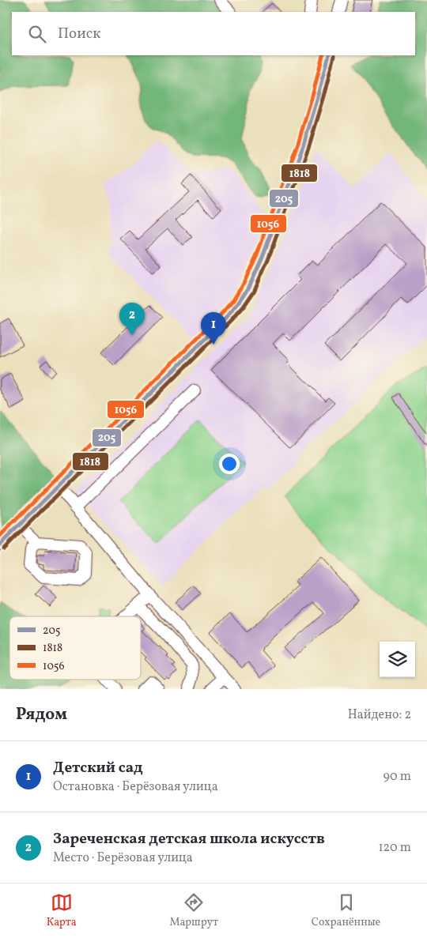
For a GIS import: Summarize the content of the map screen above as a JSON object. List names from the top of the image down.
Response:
{
  "lines": ["transit line 205", "transit line 1056", "transit line 1818"],
  "legend": ["205", "1818", "1056"],
  "page": {
    "search": "Поиск",
    "pins": ["2", "1"],
    "heading": ["Рядом", "Найдено: 2"],
    "list": [
      {
        "mark": "1",
        "name": "Детский сад",
        "note": "Остановка · Берёзовая улица",
        "value": "90 m"
      },
      {
        "mark": "2",
        "name": "Зареченская детская школа искусств",
        "note": "Место · Берёзовая улица",
        "value": "120 m"
      }
    ],
    "nav": ["Карта", "Маршрут", "Сохранённые"]
  }
}
